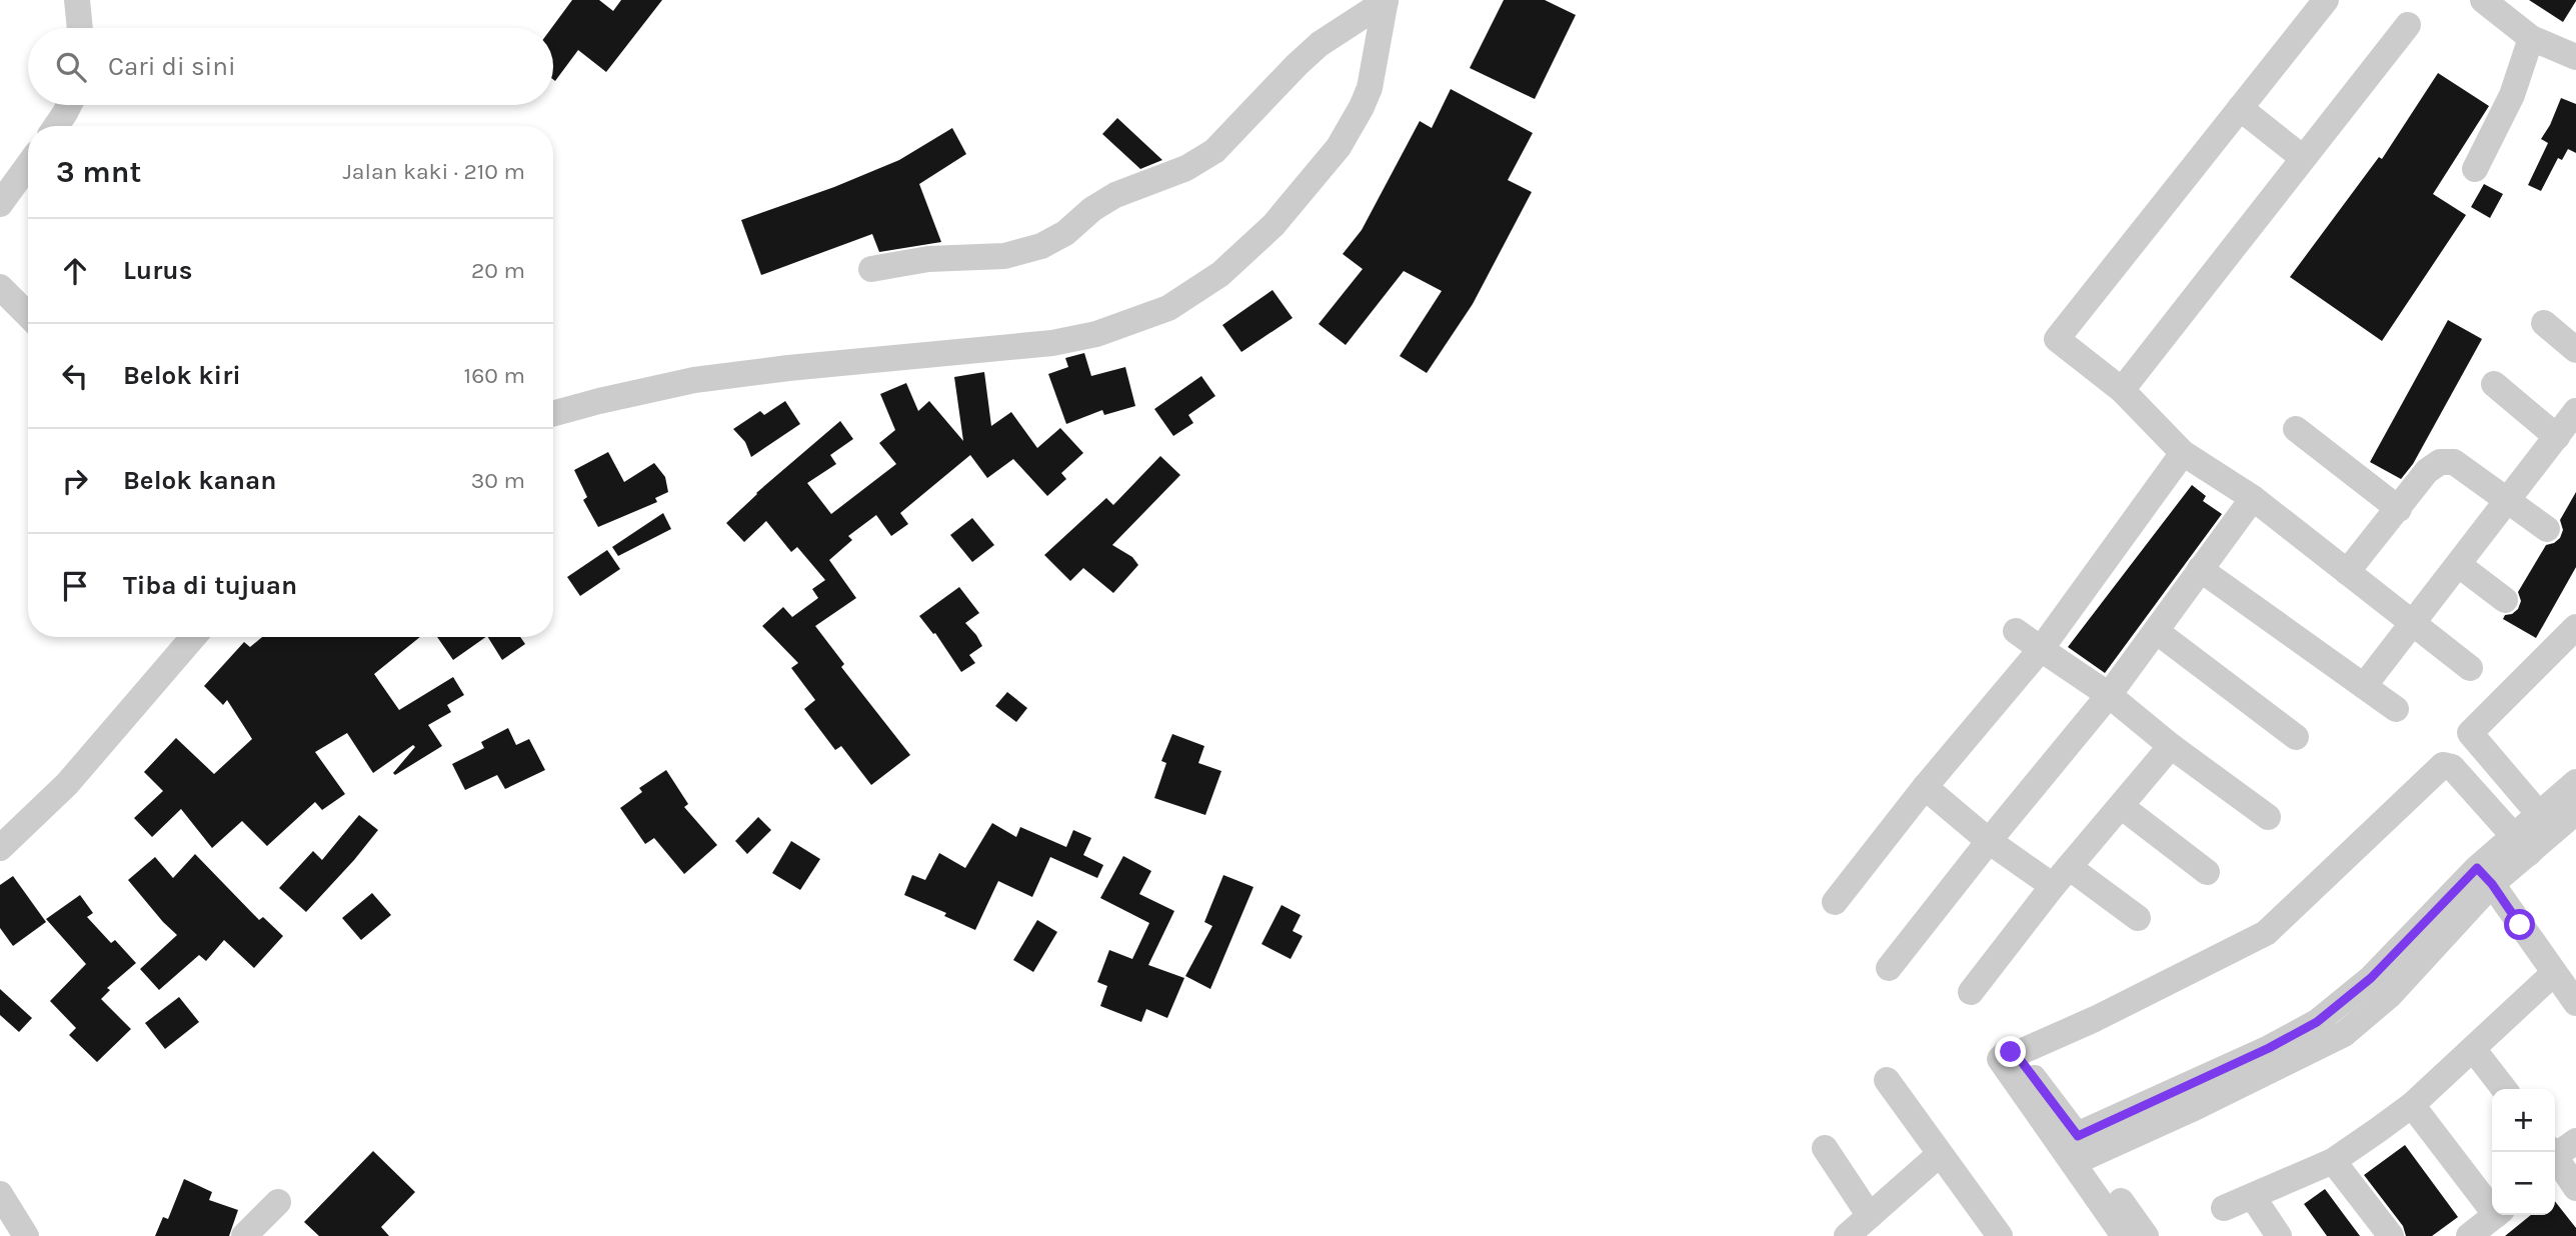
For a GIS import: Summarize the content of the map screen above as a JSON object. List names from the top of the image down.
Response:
{
  "page": {
    "search": "Cari di sini",
    "heading": ["3 mnt", "Jalan kaki · 210 m"],
    "list": [
      ["Lurus", "20 m"],
      ["Belok kiri", "160 m"],
      ["Belok kanan", "30 m"],
      "Tiba di tujuan"
    ],
    "map_buttons": ["+", "−"]
  }
}
